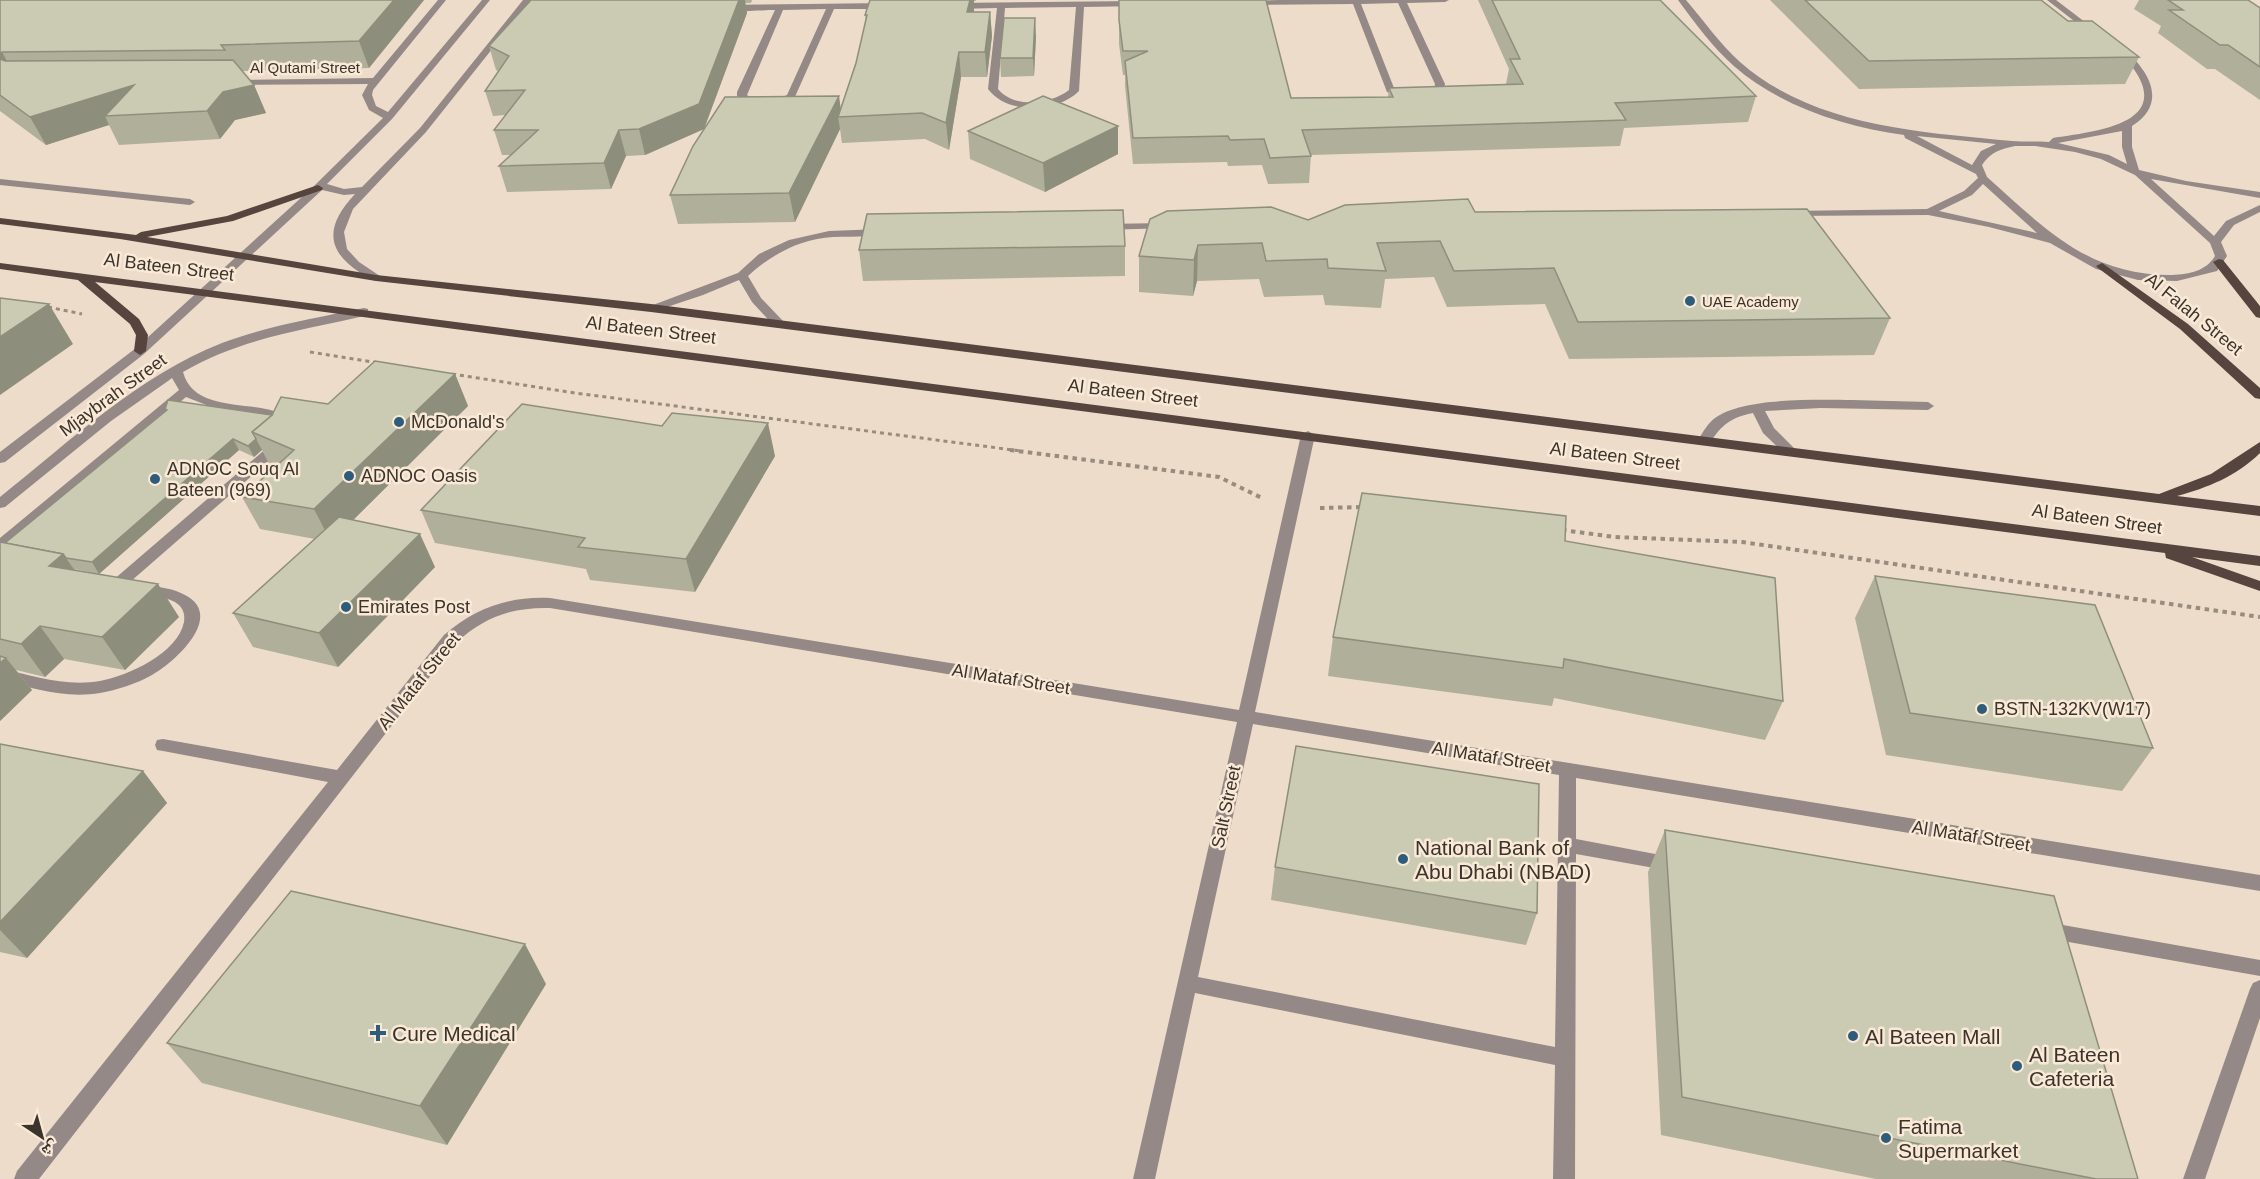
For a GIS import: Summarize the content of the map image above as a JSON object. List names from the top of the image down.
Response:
{
  "streets": {
    "main road": ["Al Bateen Street", "Al Falah Street"],
    "street": [
      "Al Qutami Street",
      "Mjaybrah Street",
      "Al Mataf Street",
      "Salt Street"
    ]
  },
  "crossings": [
    ["Al Bateen Street", "Mjaybrah Street"],
    ["Al Bateen Street", "Salt Street"],
    ["Al Mataf Street", "Salt Street"]
  ],
  "places": {
    "other": [
      "UAE Academy",
      "McDonald's",
      "ADNOC Oasis",
      "ADNOC Souq Al Bateen (969)",
      "Emirates Post",
      "BSTN-132KV(W17)",
      "National Bank of Abu Dhabi (NBAD)",
      "Al Bateen Mall",
      "Al Bateen Cafeteria",
      "Fatima Supermarket"
    ],
    "health": ["Cure Medical"]
  },
  "north": "bottom right"
}
